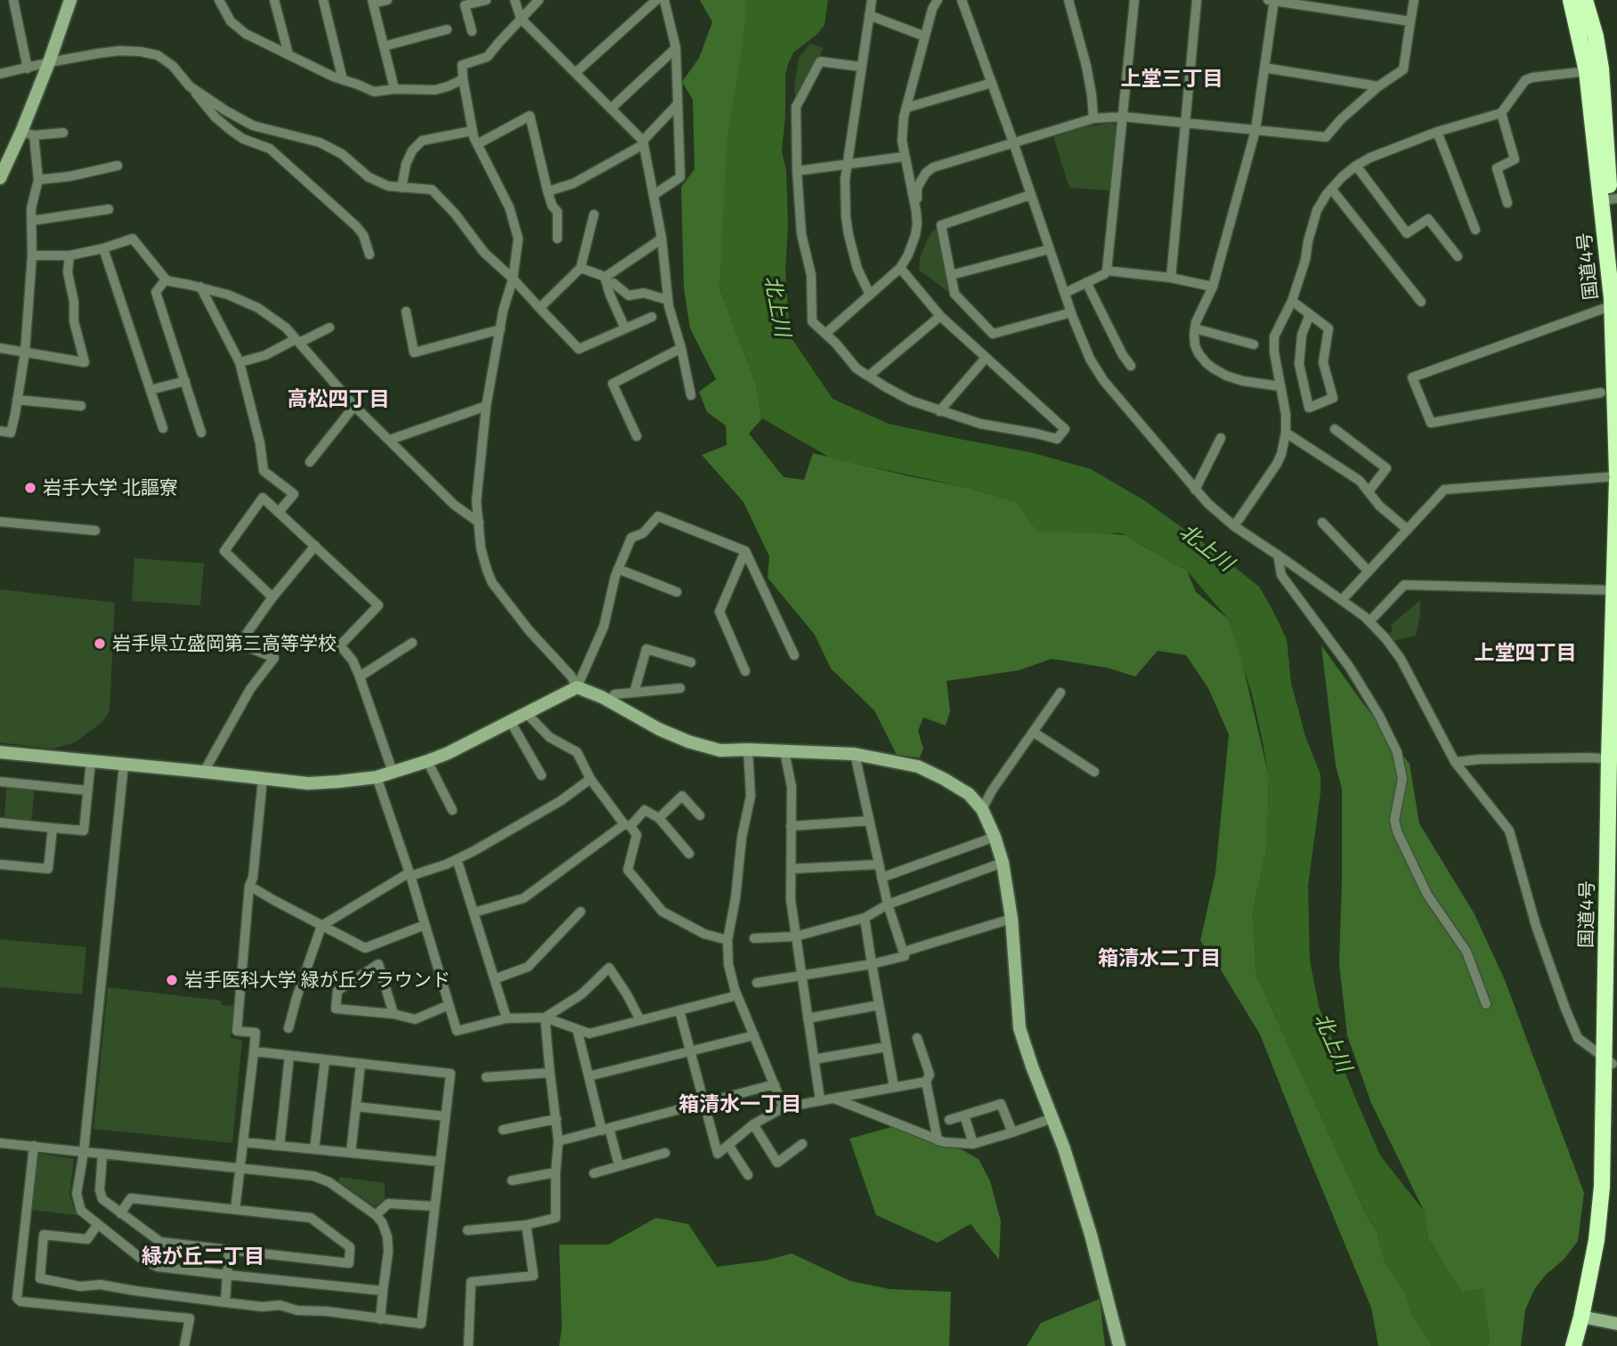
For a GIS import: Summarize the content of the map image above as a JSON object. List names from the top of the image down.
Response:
{
  "streets": {
    "highway": ["国道4号"]
  },
  "districts": [
    "上堂三丁目",
    "高松四丁目",
    "上堂四丁目",
    "箱清水二丁目",
    "箱清水一丁目",
    "緑が丘二丁目"
  ],
  "water": ["北上川"],
  "places": ["岩手大学 北謳寮", "岩手県立盛岡第三高等学校", "岩手医科大学 緑が丘グラウンド"]
}
